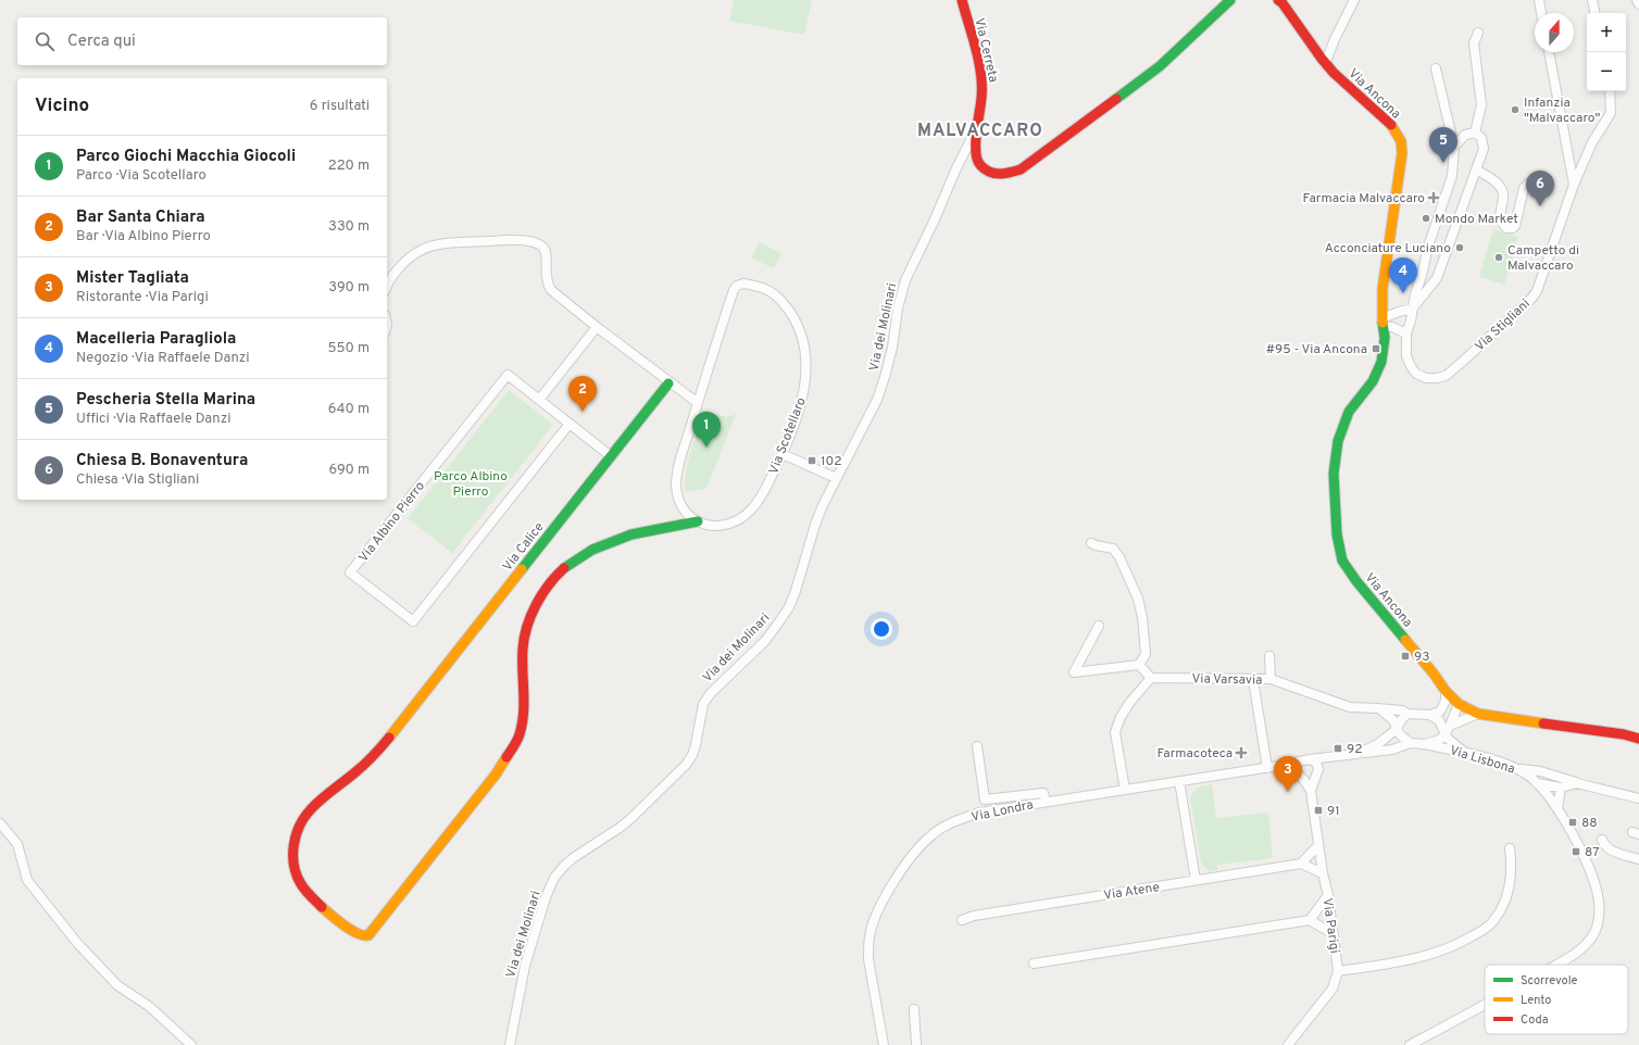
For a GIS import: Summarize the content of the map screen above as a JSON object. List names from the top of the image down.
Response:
{
  "streets": {
    "street": [
      "Via Cerreta",
      "Via Ancona",
      "Via Stigliani",
      "Via dei Molinari",
      "Via Scotellaro",
      "Via Albino Pierro",
      "Via Calice",
      "Via Varsavia",
      "Via Lisbona",
      "Via Londra",
      "Via Atene",
      "Via Parigi"
    ]
  },
  "crossings": [
    ["Via Cerreta", "Via dei Molinari"],
    ["Via Scotellaro", "Via Calice"]
  ],
  "districts": ["MALVACCARO"],
  "parks": ["Parco Albino Pierro"],
  "places": {
    "other": [
      "Infanzia \"Malvaccaro\"",
      "Mondo Market",
      "Acconciature Luciano",
      "Campetto di Malvaccaro"
    ],
    "health": ["Farmacia Malvaccaro", "Farmacoteca"],
    "transit": [
      "#95 - Via Ancona",
      "102",
      "93",
      "92",
      "91",
      "88",
      "87"
    ]
  },
  "legend": ["Scorrevole", "Lento", "Coda"],
  "north": "top",
  "page": {
    "map_buttons": ["+", "−"],
    "search": "Cerca qui",
    "heading": ["Vicino", "6 risultati"],
    "pins": [
      "5",
      "6",
      "4",
      "2",
      "1",
      "3"
    ],
    "list": [
      {
        "mark": "1",
        "name": "Parco Giochi Macchia Giocoli",
        "note": "Parco · Via Scotellaro",
        "value": "220 m"
      },
      {
        "mark": "2",
        "name": "Bar Santa Chiara",
        "note": "Bar · Via Albino Pierro",
        "value": "330 m"
      },
      {
        "mark": "3",
        "name": "Mister Tagliata",
        "note": "Ristorante · Via Parigi",
        "value": "390 m"
      },
      {
        "mark": "4",
        "name": "Macelleria Paragliola",
        "note": "Negozio · Via Raffaele Danzi",
        "value": "550 m"
      },
      {
        "mark": "5",
        "name": "Pescheria Stella Marina",
        "note": "Uffici · Via Raffaele Danzi",
        "value": "640 m"
      },
      {
        "mark": "6",
        "name": "Chiesa B. Bonaventura",
        "note": "Chiesa · Via Stigliani",
        "value": "690 m"
      }
    ]
  }
}
